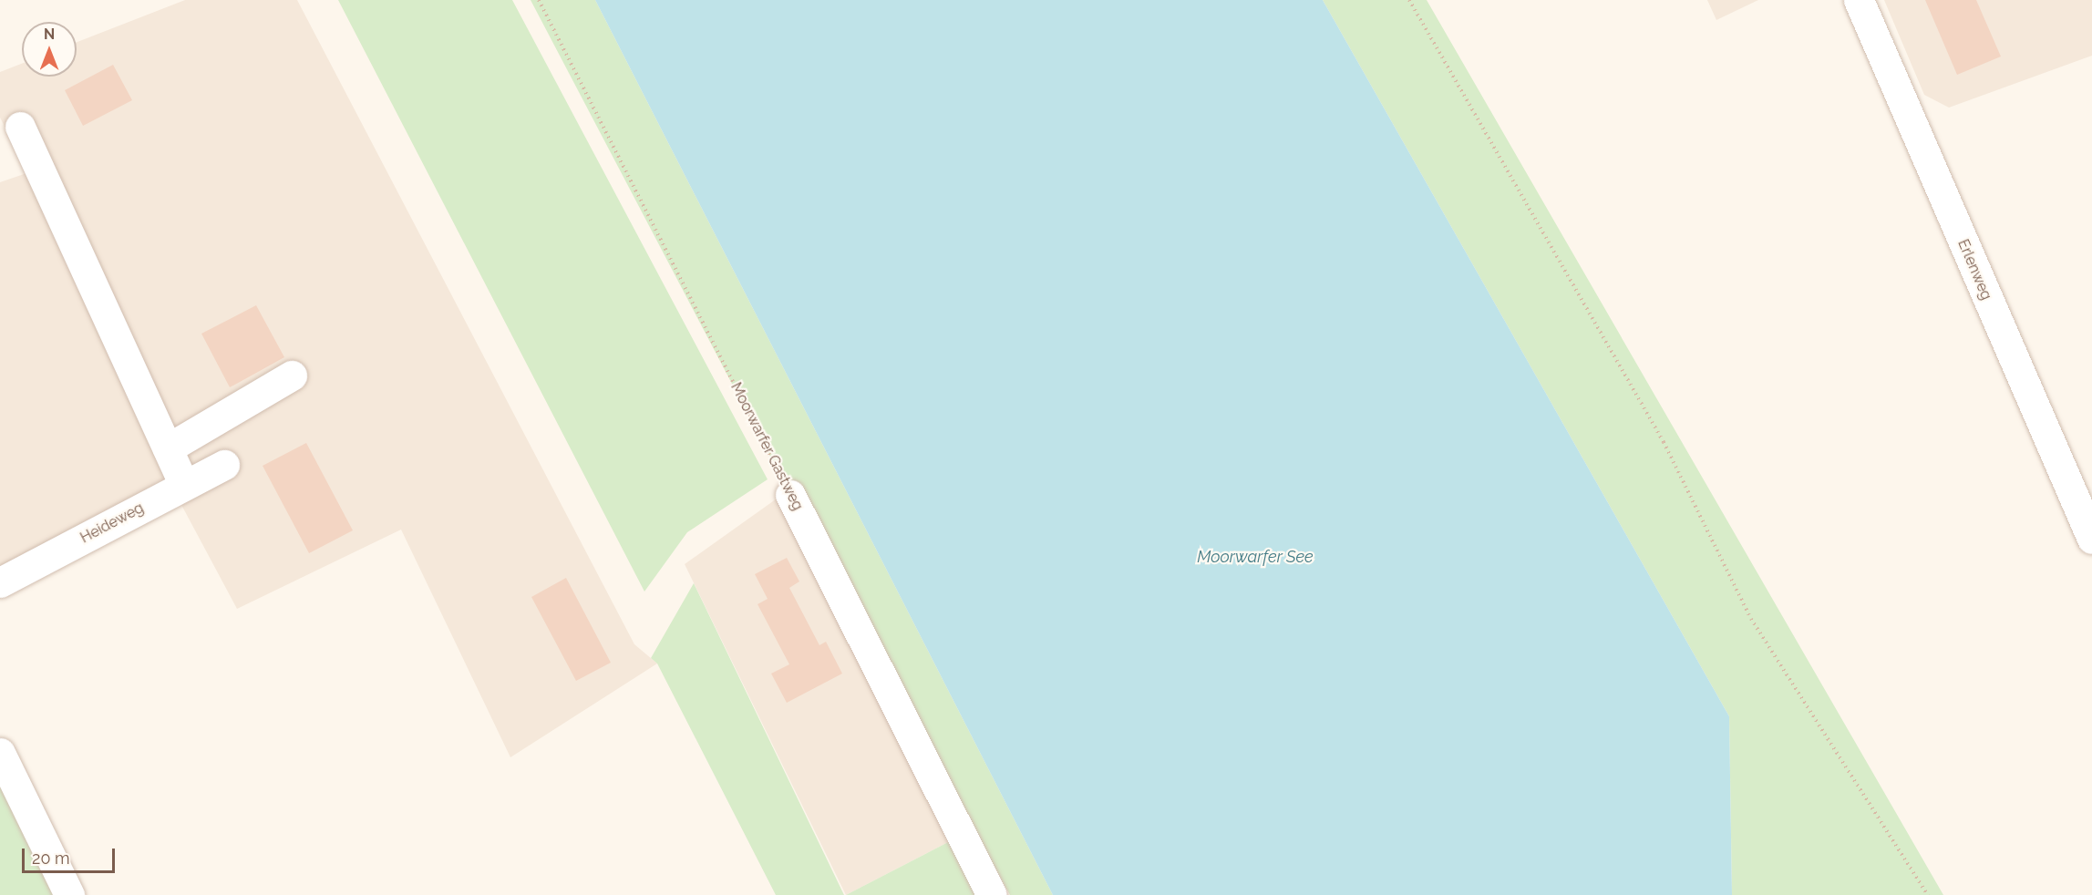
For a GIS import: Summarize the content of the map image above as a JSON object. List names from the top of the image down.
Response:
{
  "streets": {
    "street": ["Erlenweg", "Moorwarfer Gastweg", "Heideweg"]
  },
  "water": ["Moorwarfer See"],
  "scale_bar": "20 m",
  "north": "top"
}
